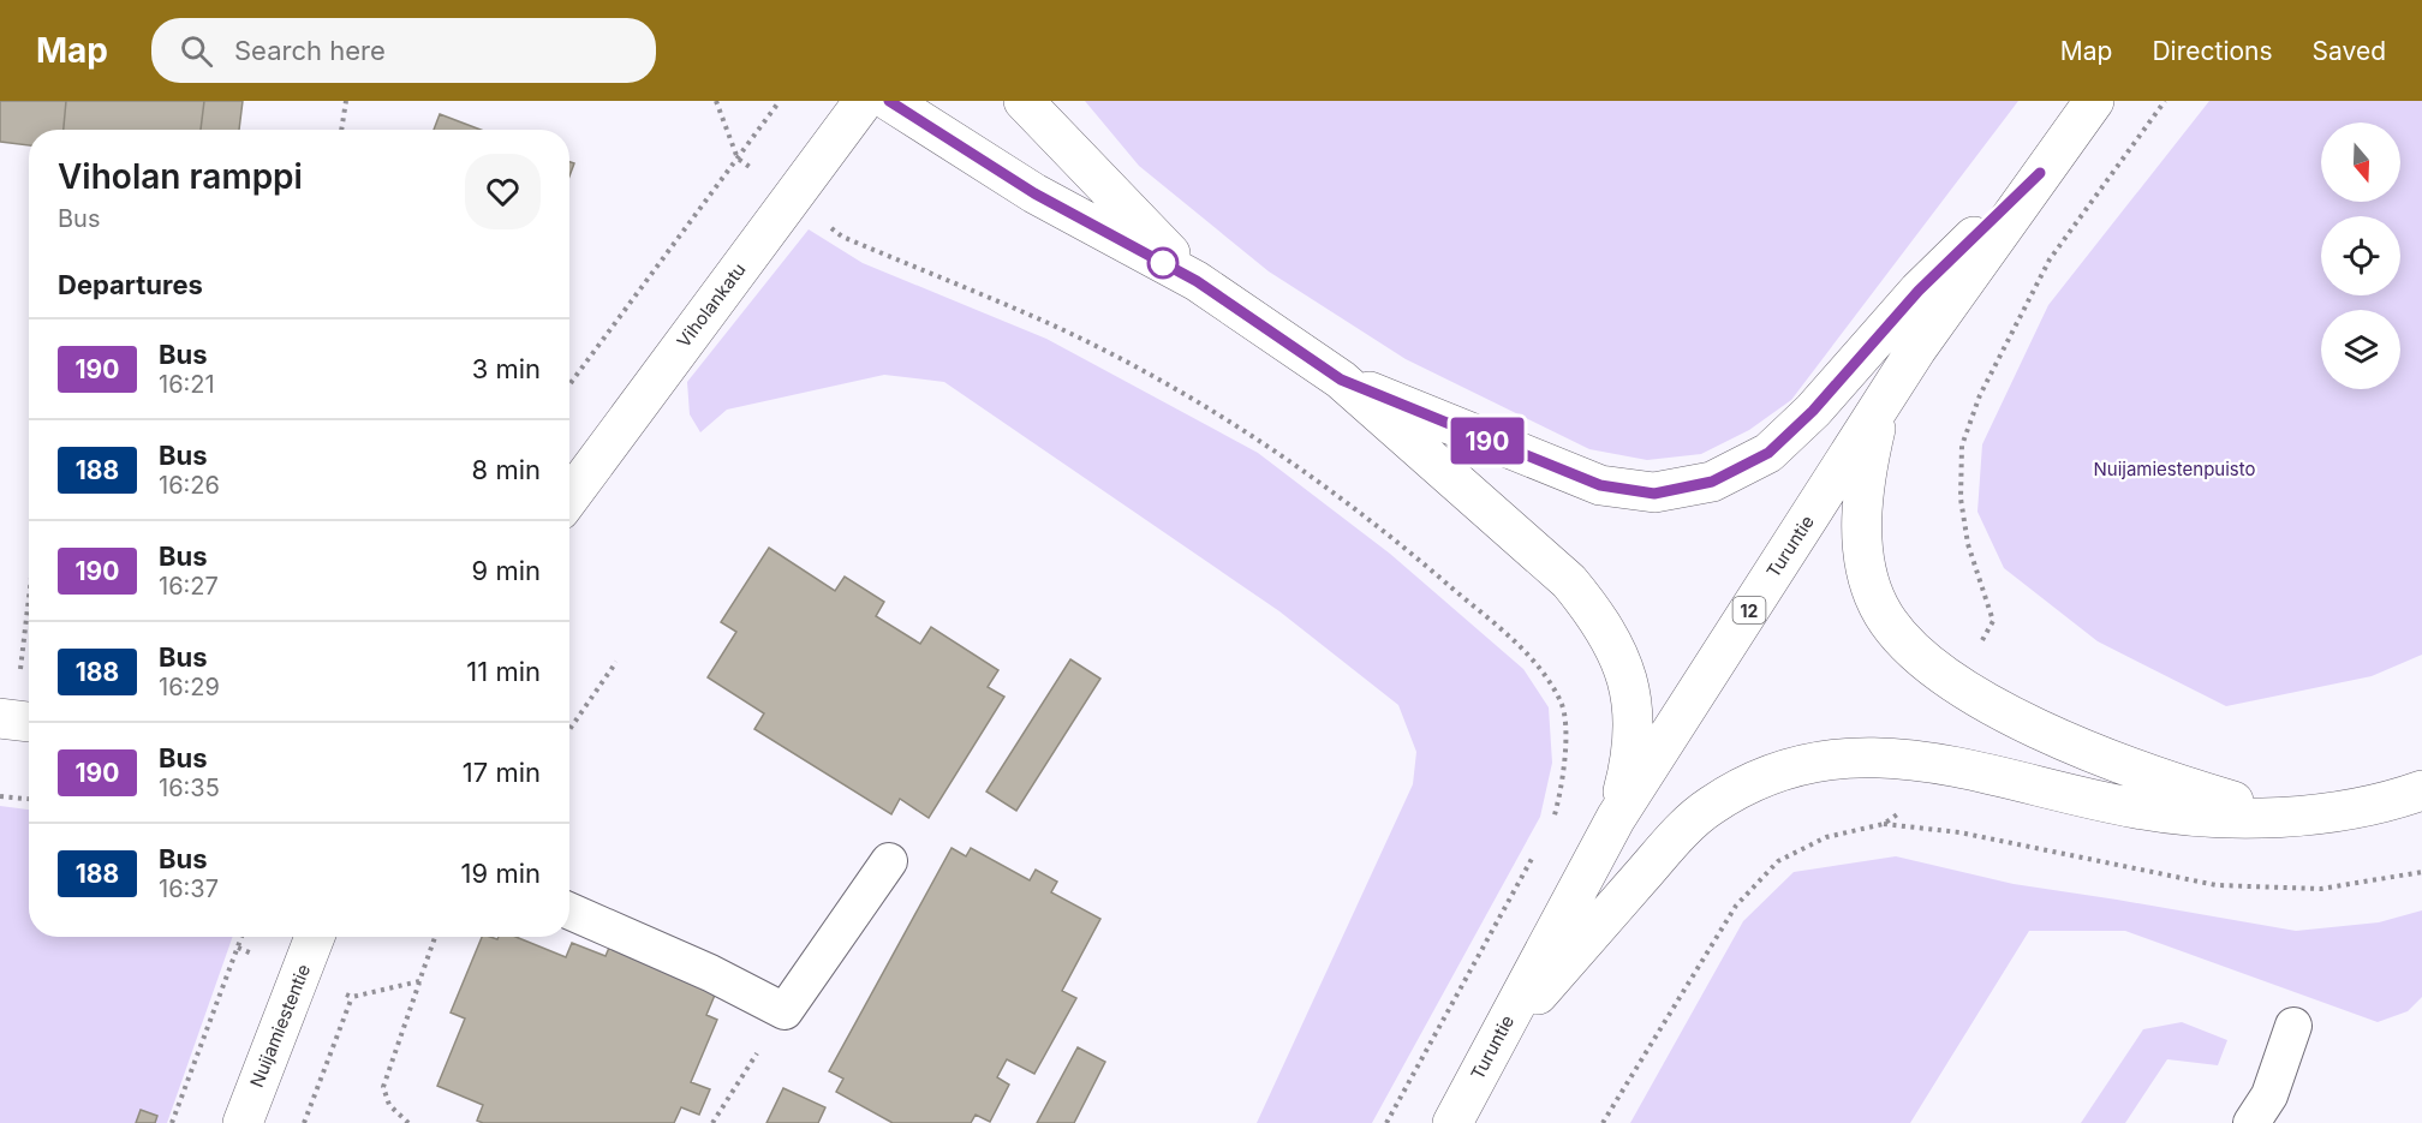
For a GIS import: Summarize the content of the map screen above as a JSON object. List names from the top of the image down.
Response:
{
  "streets": {
    "main road": [
      "Viholankatu",
      "Turuntie",
      "12",
      "Nuijamiestentie"
    ]
  },
  "parks": ["Nuijamiestenpuisto"],
  "lines": ["bus line 190"],
  "north": "bottom",
  "page": {
    "header": "Map",
    "search": "Search here",
    "nav": ["Map", "Directions", "Saved"],
    "on_map": "190",
    "heading": [
      ["Viholan ramppi", "Bus"],
      "Departures"
    ],
    "list": [
      {
        "mark": "190",
        "name": "Bus",
        "note": "16:21",
        "value": "3 min"
      },
      {
        "mark": "188",
        "name": "Bus",
        "note": "16:26",
        "value": "8 min"
      },
      {
        "mark": "190",
        "name": "Bus",
        "note": "16:27",
        "value": "9 min"
      },
      {
        "mark": "188",
        "name": "Bus",
        "note": "16:29",
        "value": "11 min"
      },
      {
        "mark": "190",
        "name": "Bus",
        "note": "16:35",
        "value": "17 min"
      },
      {
        "mark": "188",
        "name": "Bus",
        "note": "16:37",
        "value": "19 min"
      }
    ]
  }
}
